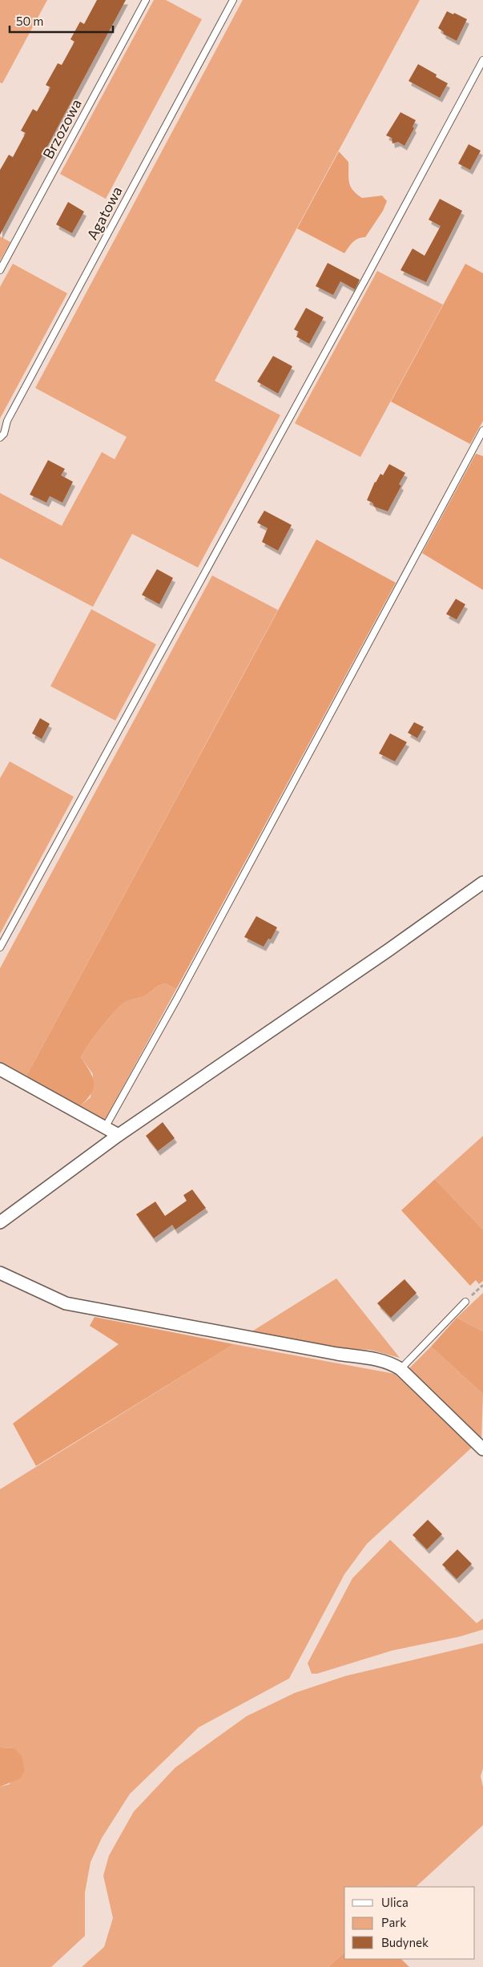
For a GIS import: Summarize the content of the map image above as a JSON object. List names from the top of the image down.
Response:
{
  "streets": {
    "lane": ["Brzozowa", "Agatowa"]
  },
  "legend": ["Ulica", "Park", "Budynek"],
  "scale_bar": "50 m"
}
